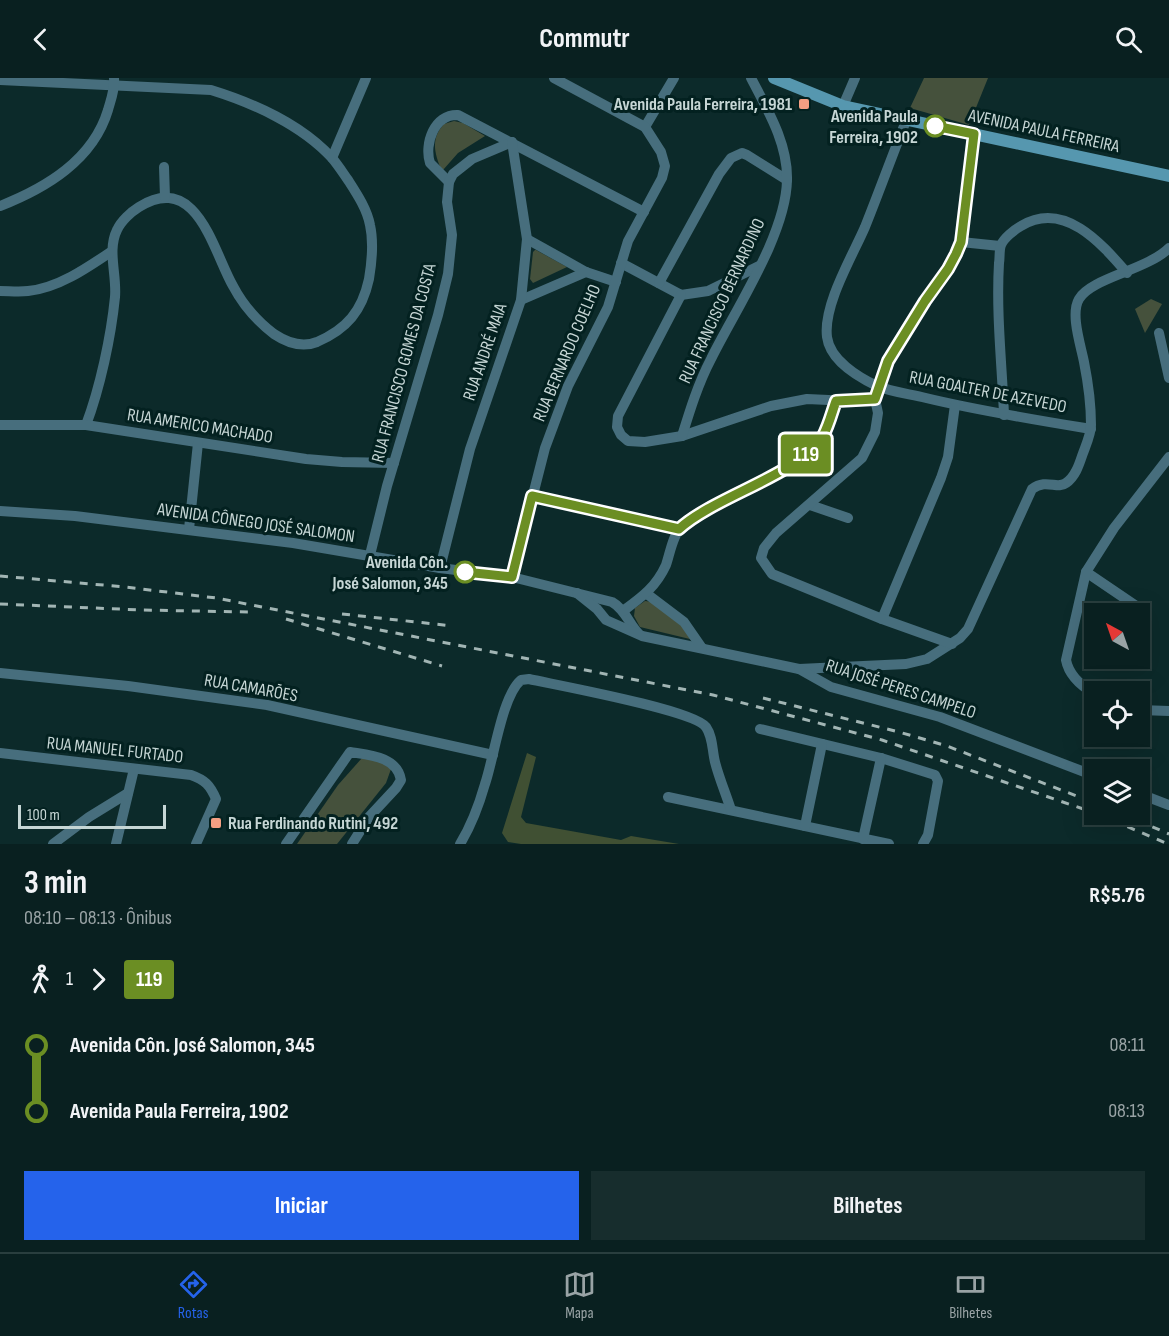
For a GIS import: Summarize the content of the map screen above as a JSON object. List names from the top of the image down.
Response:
{
  "streets": {
    "main road": ["AVENIDA PAULA FERREIRA"],
    "street": [
      "RUA FRANCISCO BERNARDINO",
      "RUA ANDRÉ MAIA",
      "RUA BERNARDO COELHO",
      "RUA FRANCISCO GOMES DA COSTA",
      "RUA GOALTER DE AZEVEDO",
      "RUA AMERICO MACHADO",
      "AVENIDA CÔNEGO JOSÉ SALOMON",
      "RUA CAMARÕES",
      "RUA JOSÉ PERES CAMPELO",
      "RUA MANUEL FURTADO"
    ]
  },
  "crossings": [
    ["AVENIDA PAULA FERREIRA", "RUA GOALTER DE AZEVEDO"],
    ["RUA ANDRÉ MAIA", "AVENIDA CÔNEGO JOSÉ SALOMON"],
    ["RUA BERNARDO COELHO", "AVENIDA CÔNEGO JOSÉ SALOMON"],
    ["RUA FRANCISCO GOMES DA COSTA", "RUA AMERICO MACHADO"],
    ["RUA FRANCISCO GOMES DA COSTA", "AVENIDA CÔNEGO JOSÉ SALOMON"]
  ],
  "places": {
    "transit": ["Avenida Paula Ferreira, 1981", "Rua Ferdinando Rutini, 492"],
    "other": ["Avenida Paula Ferreira, 1902", "Avenida Côn. José Salomon, 345"]
  },
  "lines": ["bus line 119"],
  "scale_bar": "100 m",
  "north": "top left",
  "page": {
    "header": "Commutr",
    "on_map": "119",
    "scale": "100 m",
    "heading": ["3 min", "08:10 – 08:13 · Ônibus", "R$5.76"],
    "legs": ["1", "119"],
    "list": [
      {
        "name": "Avenida Côn. José Salomon, 345",
        "value": "08:11"
      },
      {
        "name": "Avenida Paula Ferreira, 1902",
        "value": "08:13"
      }
    ],
    "buttons": ["Iniciar", "Bilhetes"],
    "tabs": ["Rotas", "Mapa", "Bilhetes"]
  }
}
